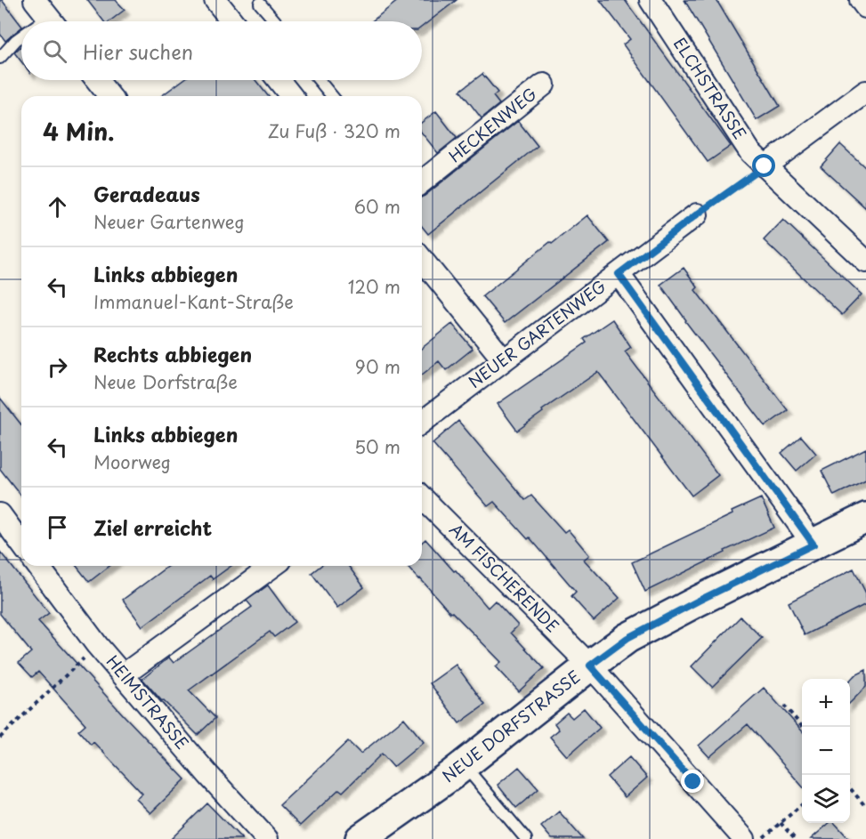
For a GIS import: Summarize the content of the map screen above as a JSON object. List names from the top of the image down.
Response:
{
  "streets": {
    "street": [
      "ELCHSTRASSE",
      "HECKENWEG",
      "NEUER GARTENWEG",
      "AM FISCHERENDE",
      "HEIMSTRASSE",
      "NEUE DORFSTRASSE"
    ]
  },
  "crossings": [
    ["AM FISCHERENDE", "NEUE DORFSTRASSE"]
  ],
  "page": {
    "search": "Hier suchen",
    "heading": ["4 Min.", "Zu Fuß · 320 m"],
    "list": [
      ["Geradeaus", "Neuer Gartenweg", "60 m"],
      ["Links abbiegen", "Immanuel-Kant-Straße", "120 m"],
      ["Rechts abbiegen", "Neue Dorfstraße", "90 m"],
      ["Links abbiegen", "Moorweg", "50 m"],
      "Ziel erreicht"
    ],
    "map_buttons": ["+", "−"]
  }
}
